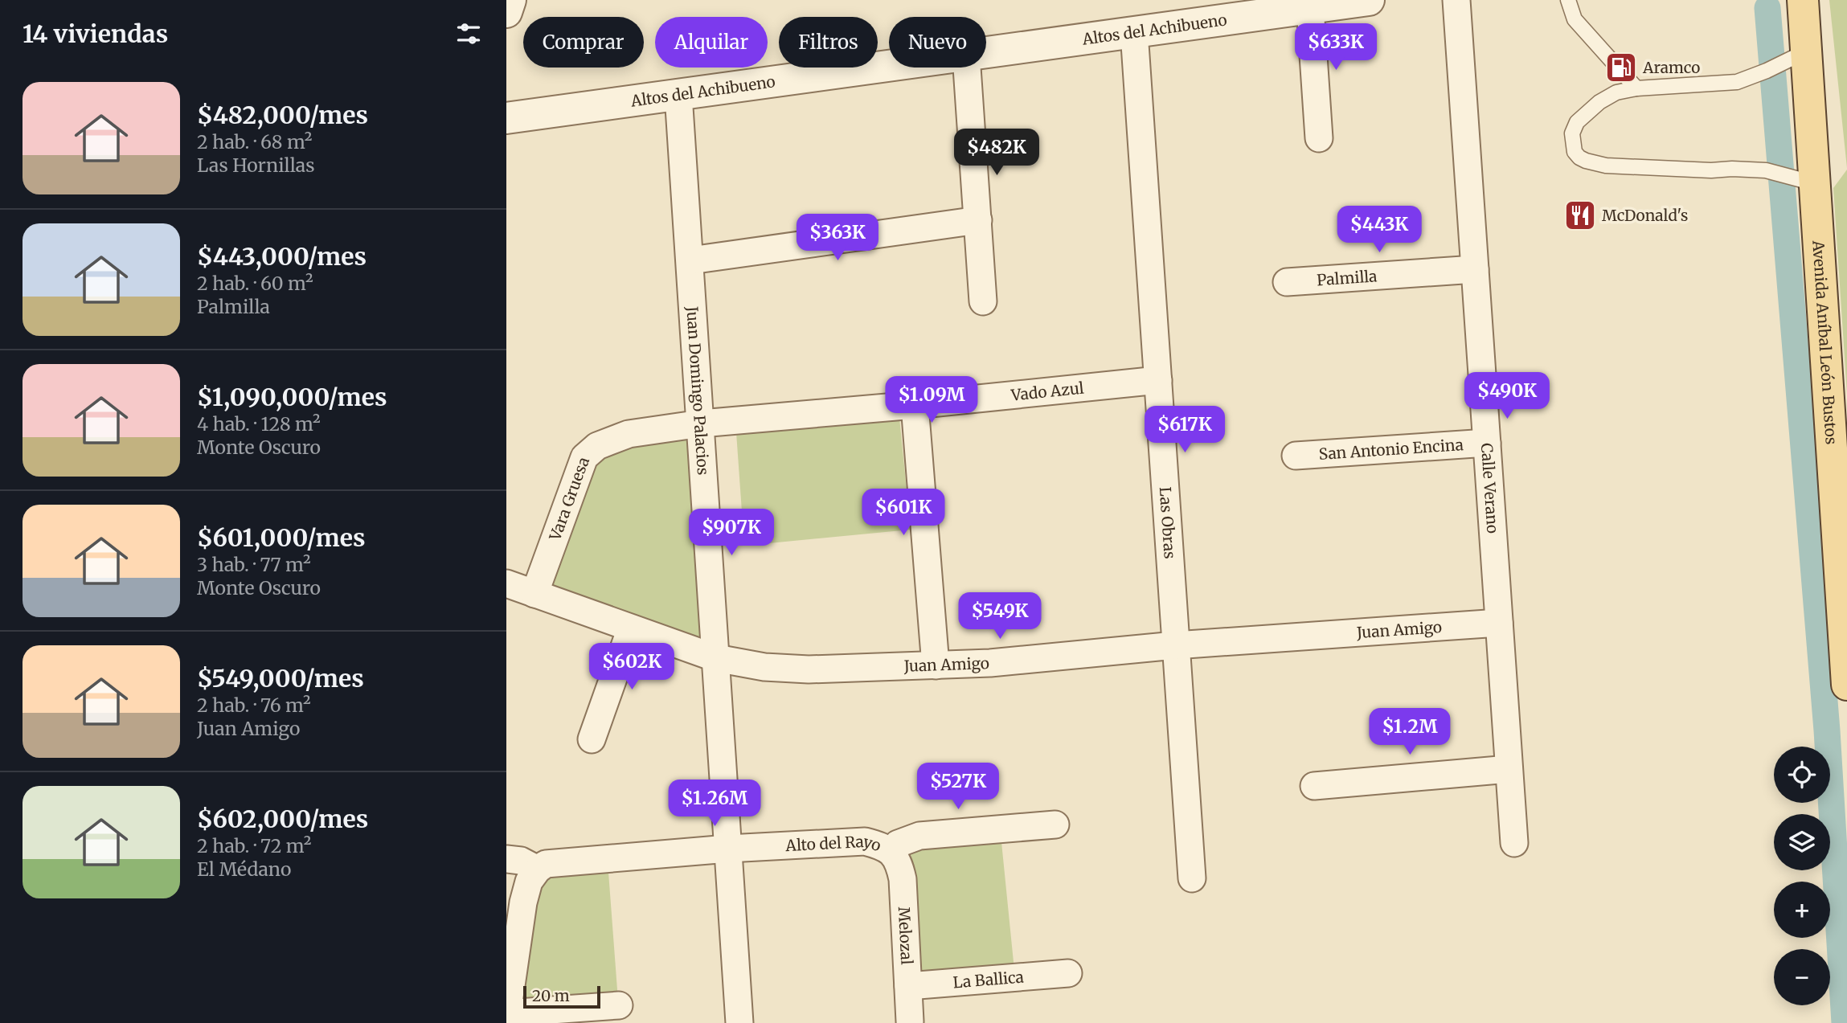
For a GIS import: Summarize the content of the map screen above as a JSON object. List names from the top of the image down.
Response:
{
  "streets": {
    "main road": ["Avenida Aníbal León Bustos"],
    "street": [
      "Altos del Achibueno",
      "Palmilla",
      "Juan Domingo Palacios",
      "Vado Azul",
      "San Antonio Encina",
      "Calle Verano",
      "Vara Gruesa",
      "Las Obras",
      "Juan Amigo",
      "Alto del Rayo",
      "Melozal",
      "La Ballica"
    ]
  },
  "crossings": [
    ["Altos del Achibueno", "Juan Domingo Palacios"],
    ["Altos del Achibueno", "Las Obras"],
    ["Palmilla", "Calle Verano"],
    ["Juan Domingo Palacios", "Vado Azul"],
    ["Juan Domingo Palacios", "Vara Gruesa"],
    ["Juan Domingo Palacios", "Juan Amigo"],
    ["Juan Domingo Palacios", "Alto del Rayo"],
    ["Vado Azul", "Vara Gruesa"],
    ["Vado Azul", "Las Obras"],
    ["San Antonio Encina", "Calle Verano"],
    ["Calle Verano", "Juan Amigo"],
    ["Vara Gruesa", "Juan Amigo"],
    ["Las Obras", "Juan Amigo"],
    ["Alto del Rayo", "Melozal"],
    ["Melozal", "La Ballica"]
  ],
  "places": {
    "fuel station": ["Aramco"],
    "restaurant": ["McDonald's"]
  },
  "scale_bar": "20 m",
  "page": {
    "heading": "14 viviendas",
    "chip": [
      "Comprar",
      "Alquilar",
      "Filtros",
      "Nuevo"
    ],
    "price": [
      "$633K",
      "$482K",
      "$443K",
      "$363K",
      "$490K",
      "$1.09M",
      "$617K",
      "$601K",
      "$907K",
      "$549K",
      "$602K",
      "$1.2M",
      "$527K",
      "$1.26M"
    ],
    "list": [
      {
        "name": "$482,000/mes",
        "note": "2 hab. · 68 m² · Las Hornillas"
      },
      {
        "name": "$443,000/mes",
        "note": "2 hab. · 60 m² · Palmilla"
      },
      {
        "name": "$1,090,000/mes",
        "note": "4 hab. · 128 m² · Monte Oscuro"
      },
      {
        "name": "$601,000/mes",
        "note": "3 hab. · 77 m² · Monte Oscuro"
      },
      {
        "name": "$549,000/mes",
        "note": "2 hab. · 76 m² · Juan Amigo"
      },
      {
        "name": "$602,000/mes",
        "note": "2 hab. · 72 m² · El Médano"
      }
    ],
    "map_buttons": ["+", "−"],
    "scale": "20 m"
  }
}
